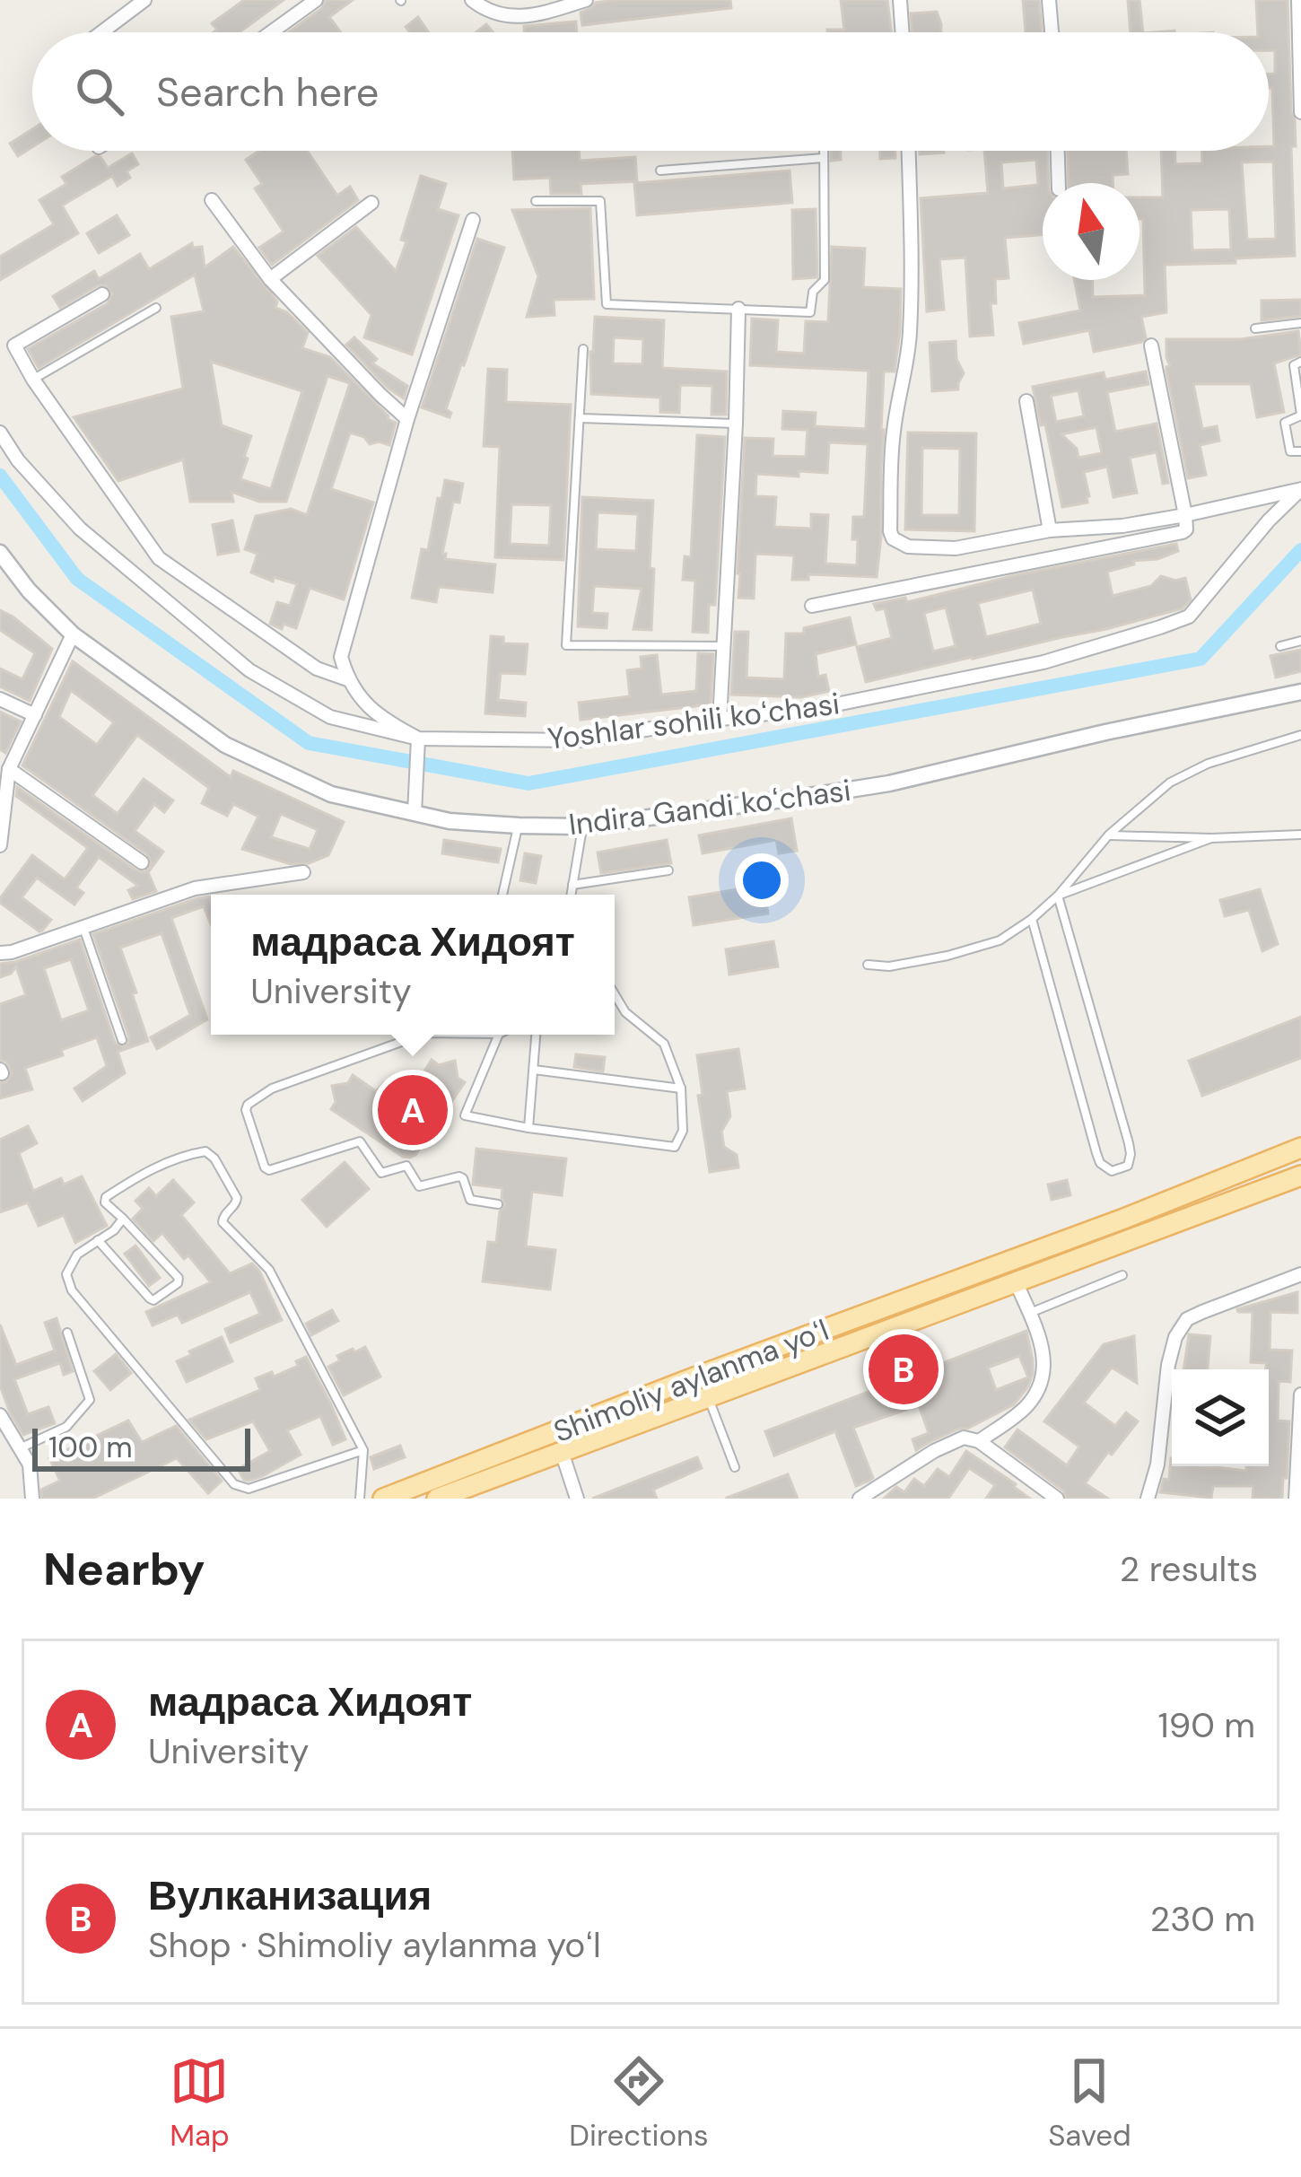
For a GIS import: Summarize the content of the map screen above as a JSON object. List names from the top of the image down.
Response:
{
  "streets": {
    "main road": ["Shimoliy aylanma yoʻl"],
    "street": ["Yoshlar sohili koʻchasi", "Indira Gandi koʻchasi"]
  },
  "scale_bar": "100 m",
  "north": "top",
  "page": {
    "search": "Search here",
    "popup": ["мадраса Хидоят", "University"],
    "pins": ["A", "B"],
    "scale": "100 m",
    "heading": ["Nearby", "2 results"],
    "list": [
      {
        "mark": "A",
        "name": "мадраса Хидоят",
        "note": "University",
        "value": "190 m"
      },
      {
        "mark": "B",
        "name": "Вулканизация",
        "note": "Shop · Shimoliy aylanma yoʻl",
        "value": "230 m"
      }
    ],
    "nav": ["Map", "Directions", "Saved"]
  }
}
